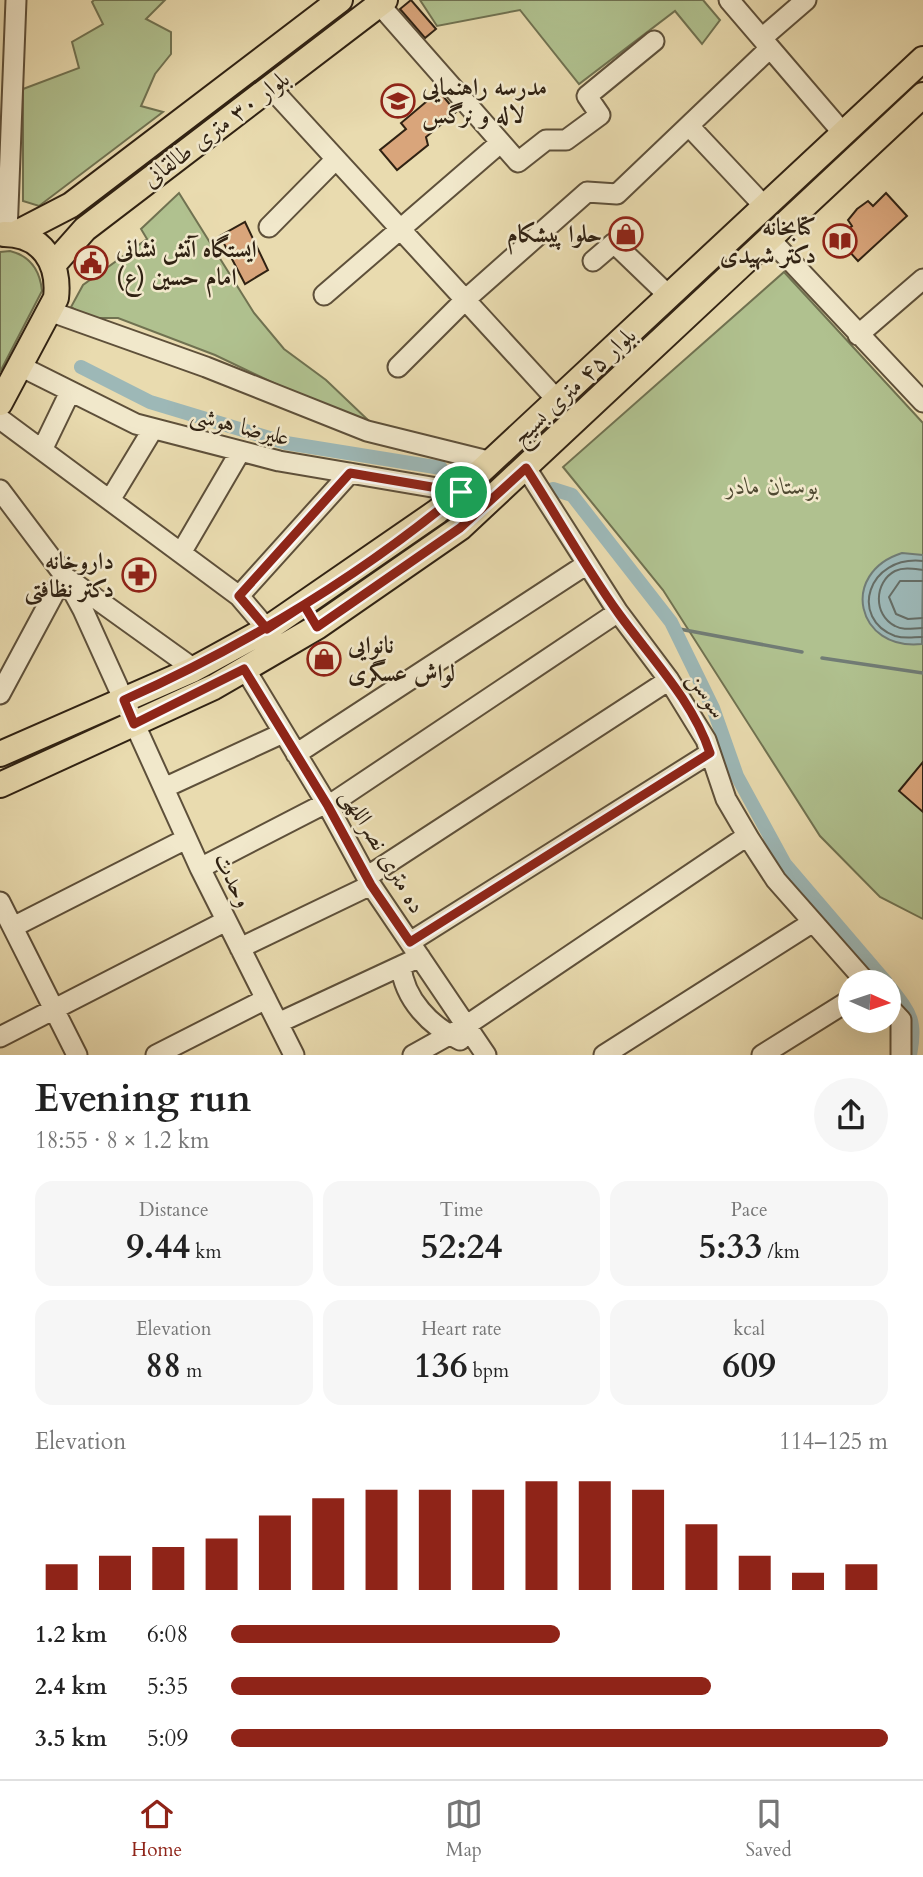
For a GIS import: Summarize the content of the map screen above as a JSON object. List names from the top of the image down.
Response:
{
  "streets": {
    "main road": ["بلوار ۳۰ متری طالقانی", "بلوار ۴۵ متری بسیج"],
    "street": [
      "علیرضا هوشی",
      "سوسن",
      "ده متری نصراللهی",
      "وحدت"
    ]
  },
  "crossings": [
    ["بلوار ۴۵ متری بسیج", "علیرضا هوشی"],
    ["بلوار ۴۵ متری بسیج", "سوسن"],
    ["بلوار ۴۵ متری بسیج", "ده متری نصراللهی"],
    ["بلوار ۴۵ متری بسیج", "وحدت"]
  ],
  "parks": ["بوستان مادر"],
  "places": {
    "school or university": ["مدرسه راهنمایی لاله و نرگس"],
    "shop": ["حلوا پیشکام", "نانوایی لواش عسگری"],
    "library": ["کتابخانه دکتر شهیدی"],
    "public building": ["ایستگاه آتش نشانی امام حسین (ع)"],
    "pharmacy": ["داروخانه دکتر نظافتی"]
  },
  "north": "right",
  "page": {
    "heading": ["Evening run", "18:55 · 8 × 1.2 km"],
    "stats": [
      ["Distance", "9.44 km"],
      ["Time", "52:24"],
      ["Pace", "5:33 /km"],
      ["Elevation", "88 m"],
      ["Heart rate", "136 bpm"],
      ["kcal", "609"]
    ],
    "chart": ["Elevation", "114–125 m"],
    "list": [
      {
        "name": "1.2 km",
        "note": "6:08"
      },
      {
        "name": "2.4 km",
        "note": "5:35"
      },
      {
        "name": "3.5 km",
        "note": "5:09"
      }
    ],
    "tabs": ["Home", "Map", "Saved"]
  }
}
